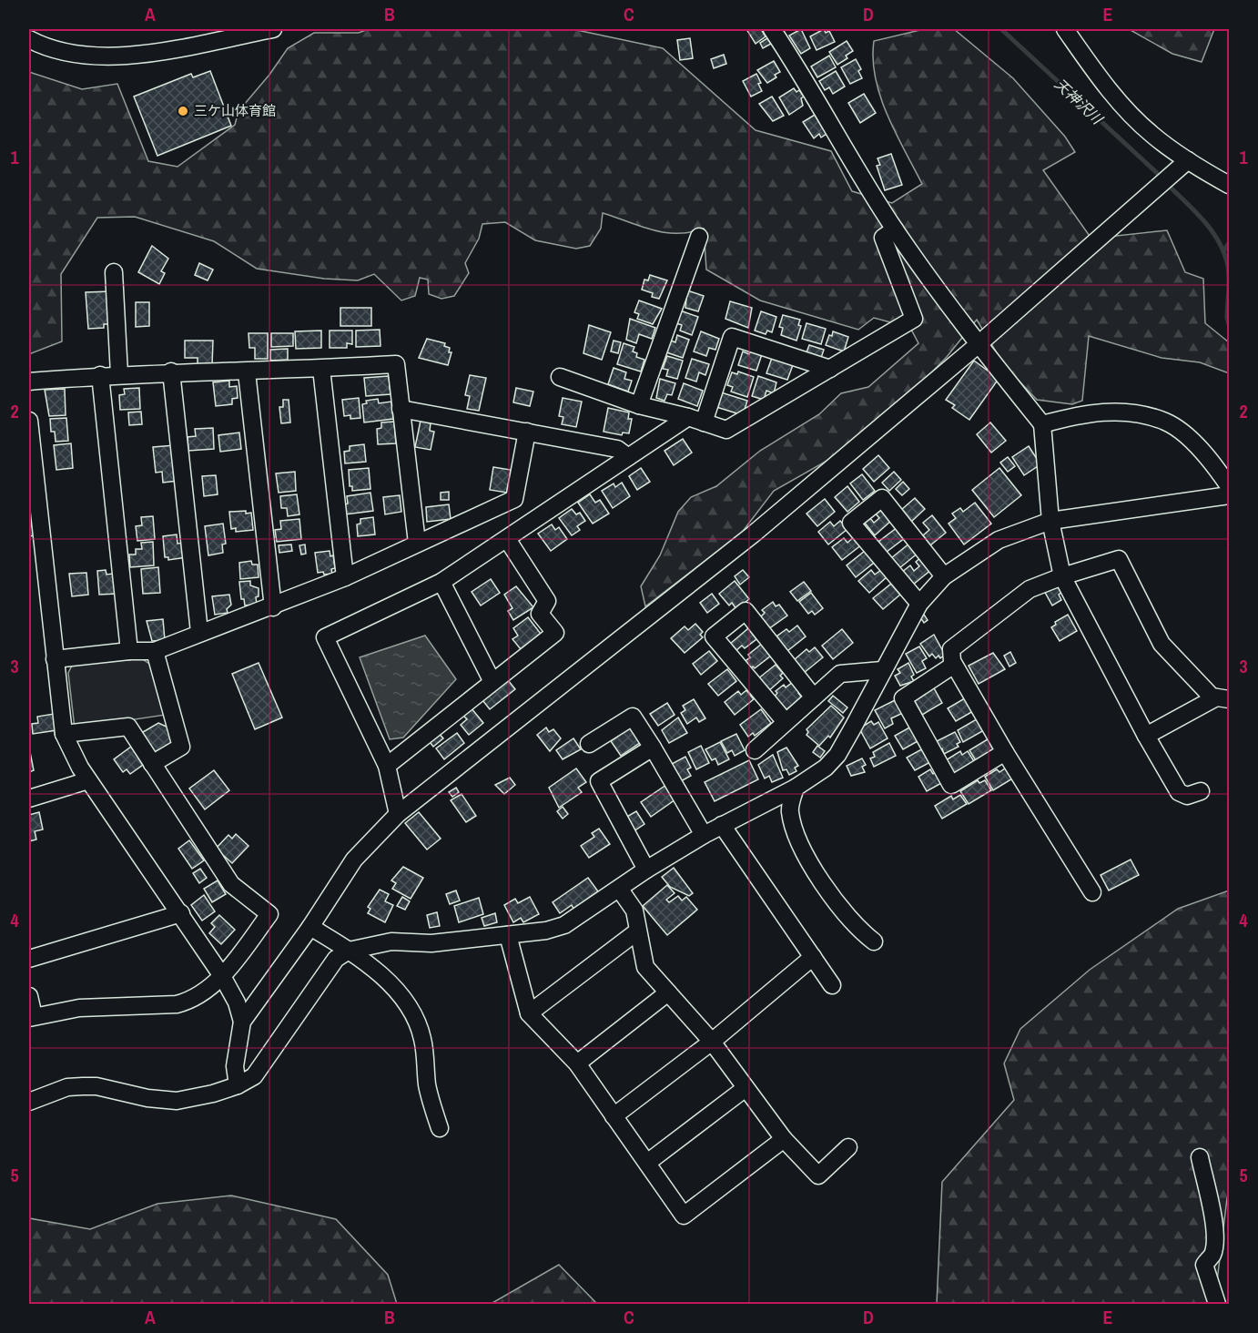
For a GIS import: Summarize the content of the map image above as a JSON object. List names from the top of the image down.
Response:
{
  "water": ["天神沢川"],
  "places": ["三ケ山体育館"],
  "grid": {
    "columns": [
      "A",
      "B",
      "C",
      "D",
      "E"
    ],
    "rows": [
      "1",
      "2",
      "3",
      "4",
      "5"
    ]
  }
}
